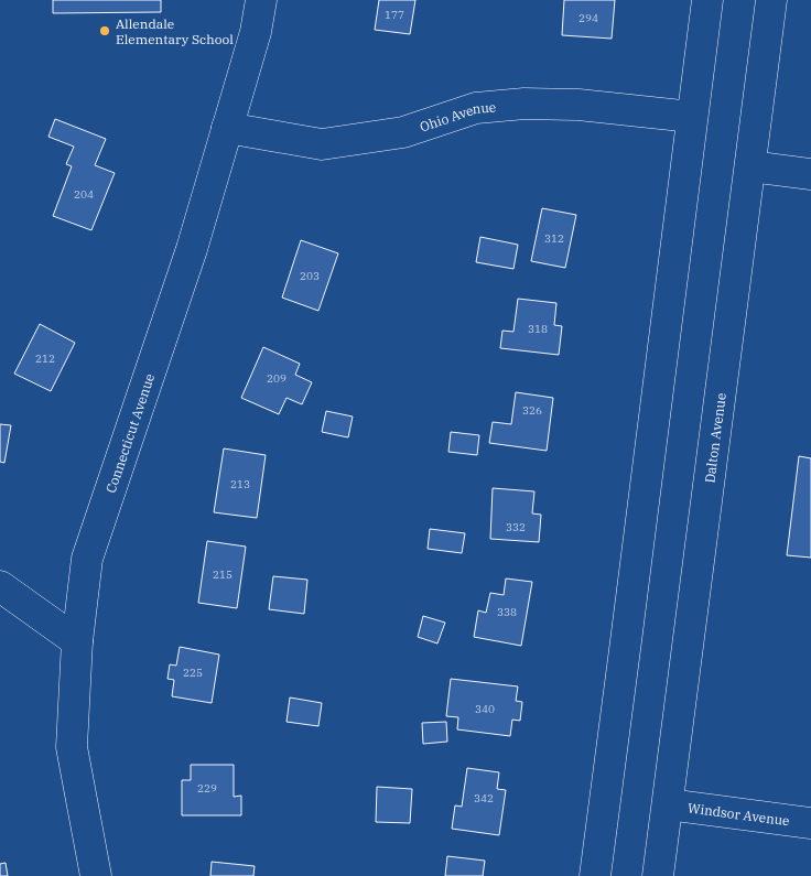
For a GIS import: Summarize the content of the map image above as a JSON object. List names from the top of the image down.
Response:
{
  "streets": {
    "main road": [
      "Ohio Avenue",
      "Connecticut Avenue",
      "Dalton Avenue",
      "Windsor Avenue"
    ]
  },
  "crossings": [
    ["Ohio Avenue", "Connecticut Avenue"],
    ["Dalton Avenue", "Windsor Avenue"]
  ],
  "places": ["Allendale Elementary School"],
  "house_numbers": [
    "177",
    "294",
    "204",
    "312",
    "203",
    "318",
    "212",
    "209",
    "326",
    "213",
    "332",
    "215",
    "338",
    "225",
    "340",
    "229",
    "342"
  ]
}
